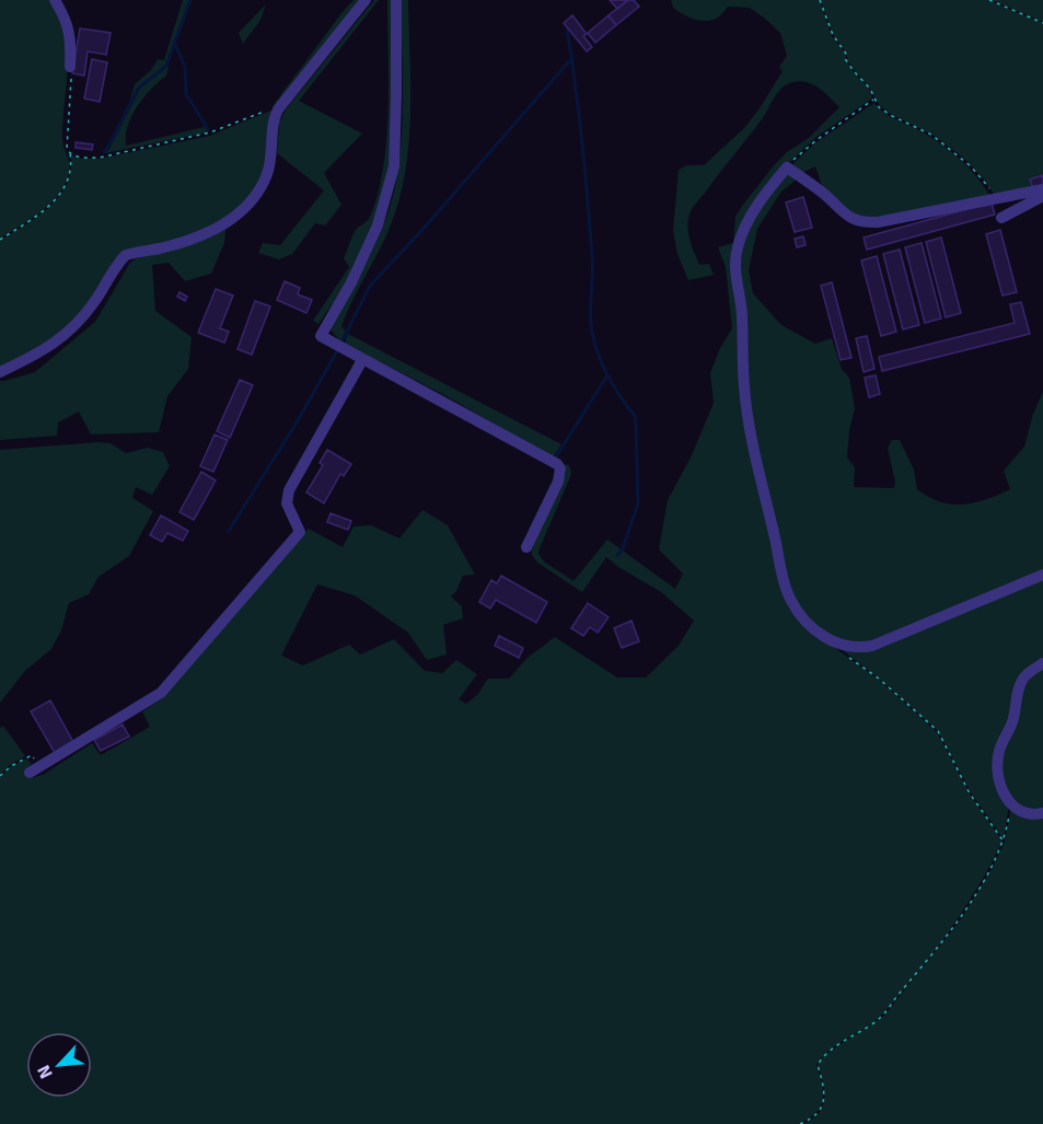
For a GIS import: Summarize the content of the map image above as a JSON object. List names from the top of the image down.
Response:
{
  "north": "bottom left"
}
